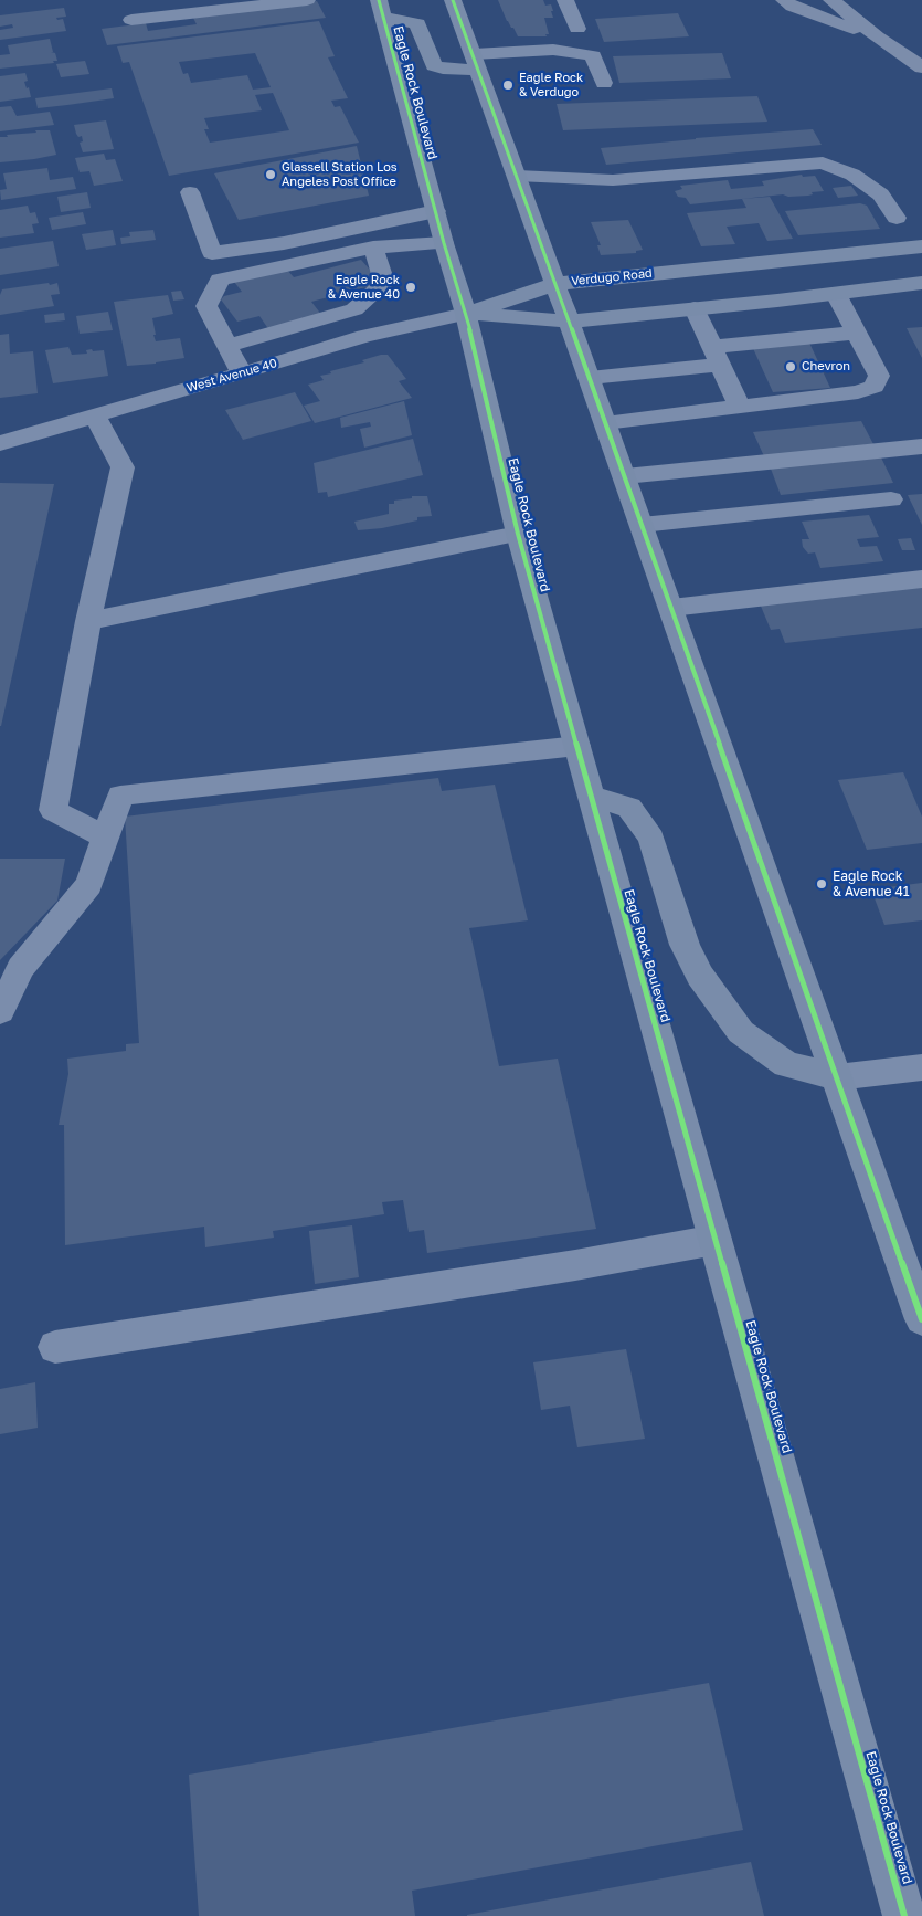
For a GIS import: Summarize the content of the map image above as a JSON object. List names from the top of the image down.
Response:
{
  "streets": {
    "main road": ["Eagle Rock Boulevard", "Verdugo Road"],
    "street": ["West Avenue 40"]
  },
  "crossings": [
    ["Eagle Rock Boulevard", "Verdugo Road"],
    ["Eagle Rock Boulevard", "West Avenue 40"],
    ["Verdugo Road", "West Avenue 40"]
  ],
  "places": [
    "Eagle Rock & Verdugo",
    "Glassell Station Los Angeles Post Office",
    "Eagle Rock & Avenue 40",
    "Chevron",
    "Eagle Rock & Avenue 41"
  ]
}
